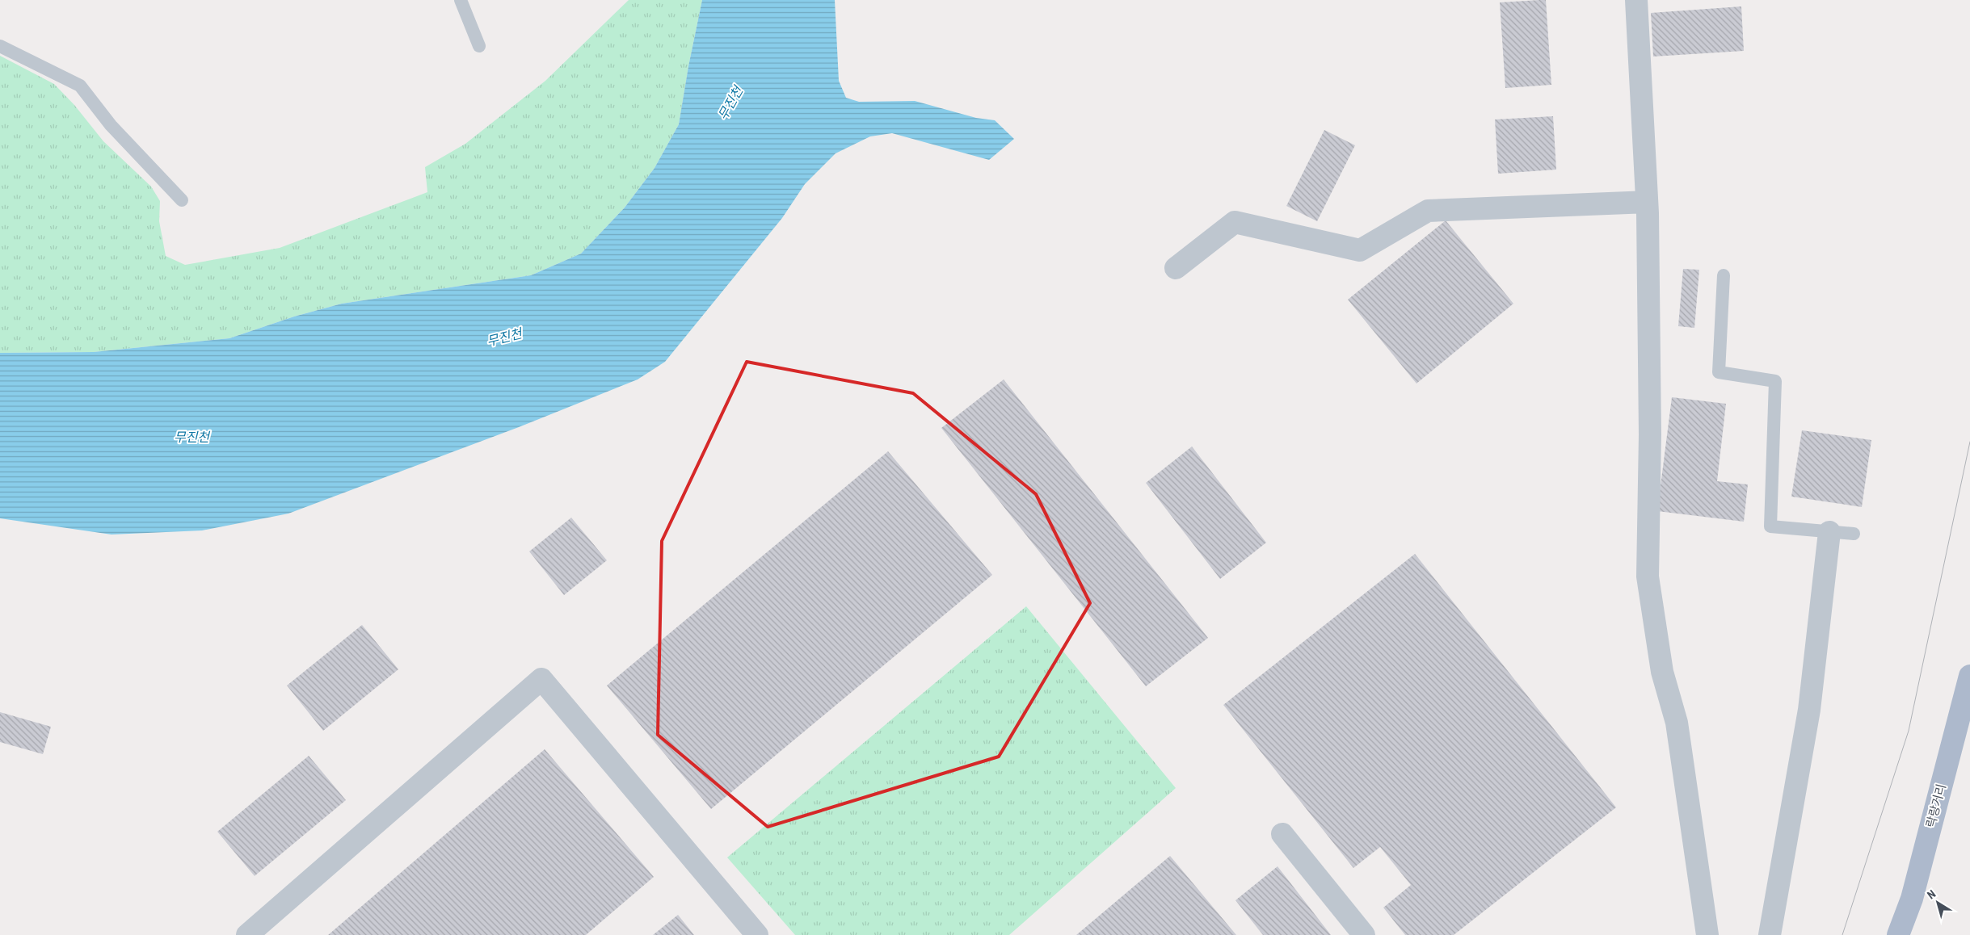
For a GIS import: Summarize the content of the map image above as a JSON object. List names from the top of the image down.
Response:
{
  "streets": {
    "main road": ["락랑거리"]
  },
  "water": ["무진천"],
  "north": "top left"
}
